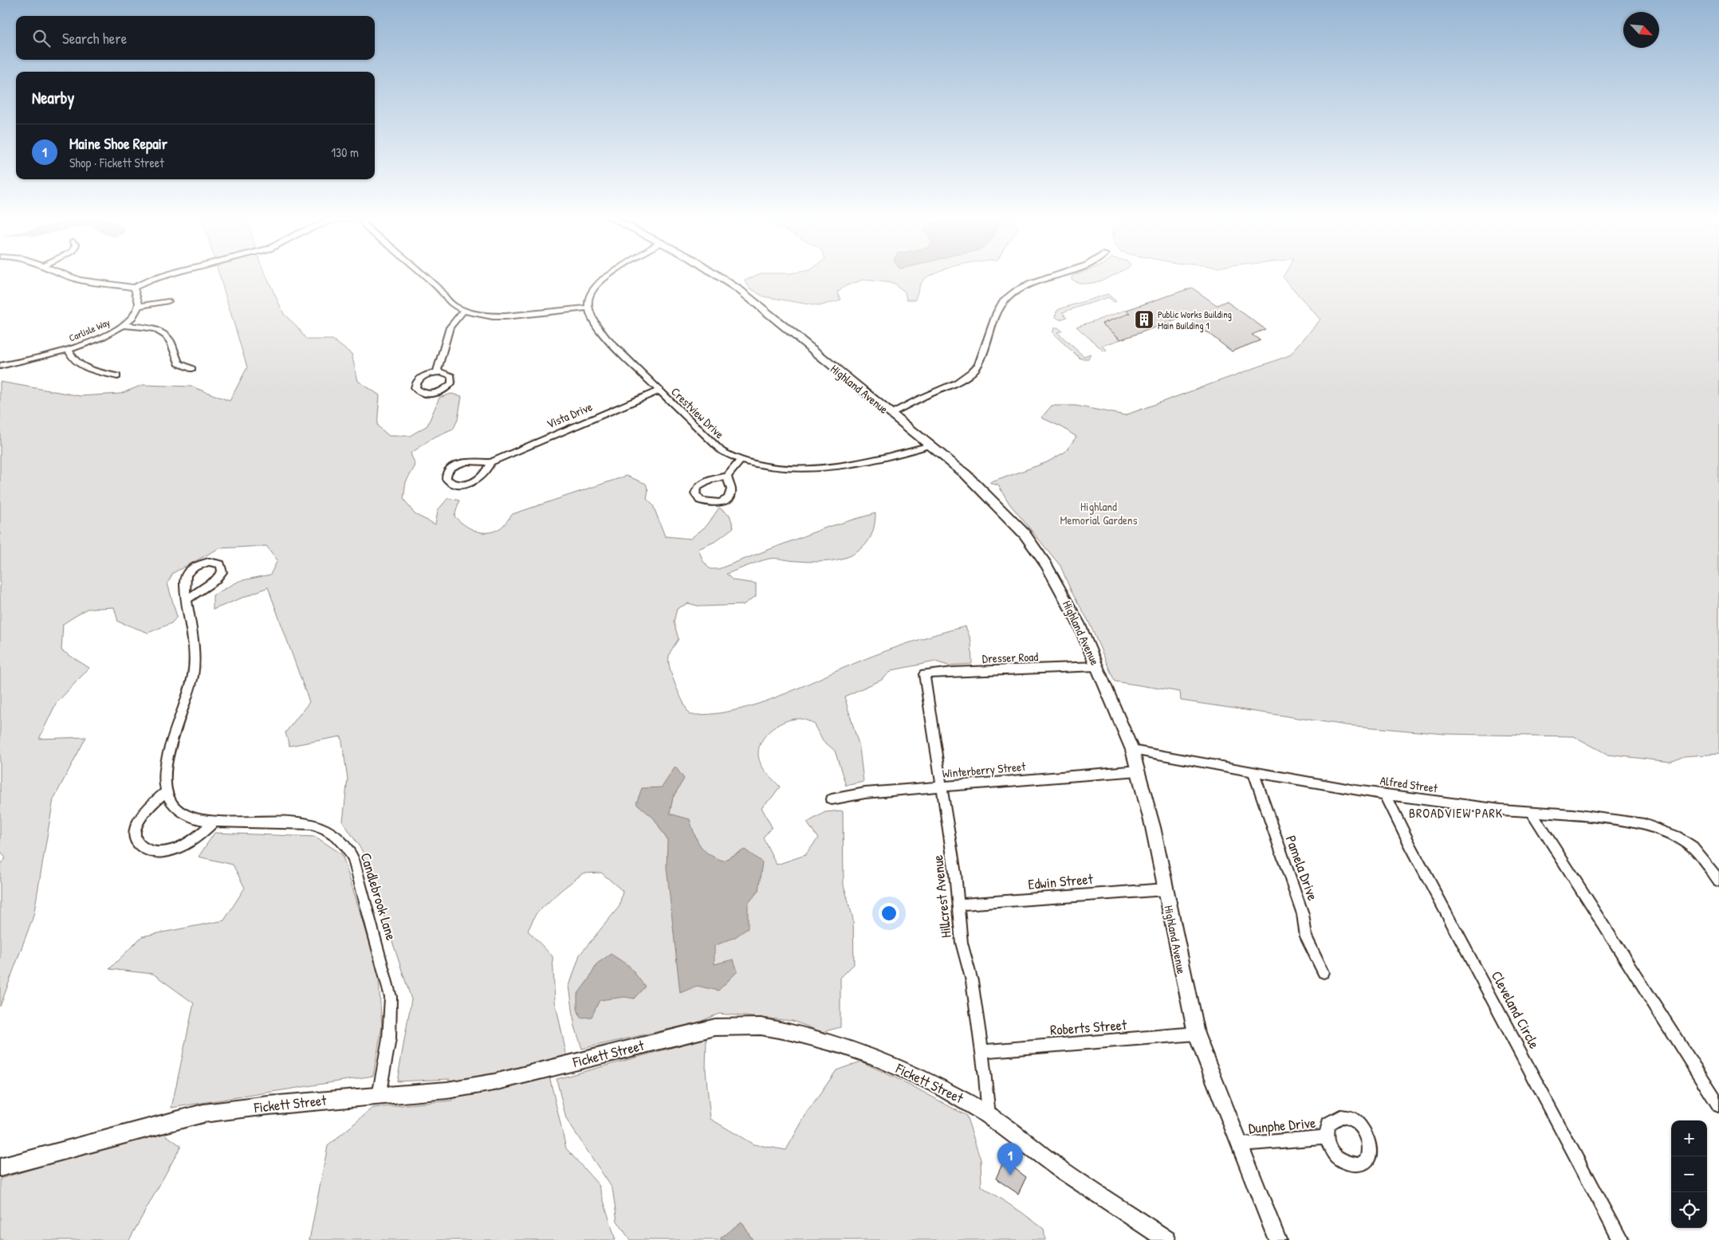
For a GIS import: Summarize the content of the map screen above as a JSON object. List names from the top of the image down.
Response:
{
  "streets": {
    "street": [
      "Carlisle Way",
      "Highland Avenue",
      "Crestview Drive",
      "Vista Drive",
      "Dresser Road",
      "Winterberry Street",
      "Alfred Street",
      "Pamela Drive",
      "Edwin Street",
      "Candlebrook Lane",
      "Hillcrest Avenue",
      "Cleveland Circle",
      "Roberts Street",
      "Fickett Street",
      "Dunphe Drive"
    ]
  },
  "crossings": [
    ["Highland Avenue", "Crestview Drive"],
    ["Highland Avenue", "Dresser Road"],
    ["Highland Avenue", "Winterberry Street"],
    ["Highland Avenue", "Alfred Street"],
    ["Highland Avenue", "Edwin Street"],
    ["Highland Avenue", "Roberts Street"],
    ["Highland Avenue", "Dunphe Drive"],
    ["Crestview Drive", "Vista Drive"],
    ["Dresser Road", "Hillcrest Avenue"],
    ["Winterberry Street", "Hillcrest Avenue"],
    ["Alfred Street", "Pamela Drive"],
    ["Alfred Street", "Cleveland Circle"],
    ["Edwin Street", "Hillcrest Avenue"],
    ["Candlebrook Lane", "Fickett Street"],
    ["Hillcrest Avenue", "Roberts Street"],
    ["Hillcrest Avenue", "Fickett Street"]
  ],
  "districts": ["BROADVIEW PARK"],
  "parks": ["Highland Memorial Gardens"],
  "places": {
    "building": ["Public Works Building Main Building 1"]
  },
  "north": "bottom right",
  "page": {
    "search": "Search here",
    "heading": "Nearby",
    "list": [
      {
        "mark": "1",
        "name": "Maine Shoe Repair",
        "note": "Shop · Fickett Street",
        "value": "130 m"
      }
    ],
    "map_buttons": ["+", "−"],
    "pins": "1"
  }
}
